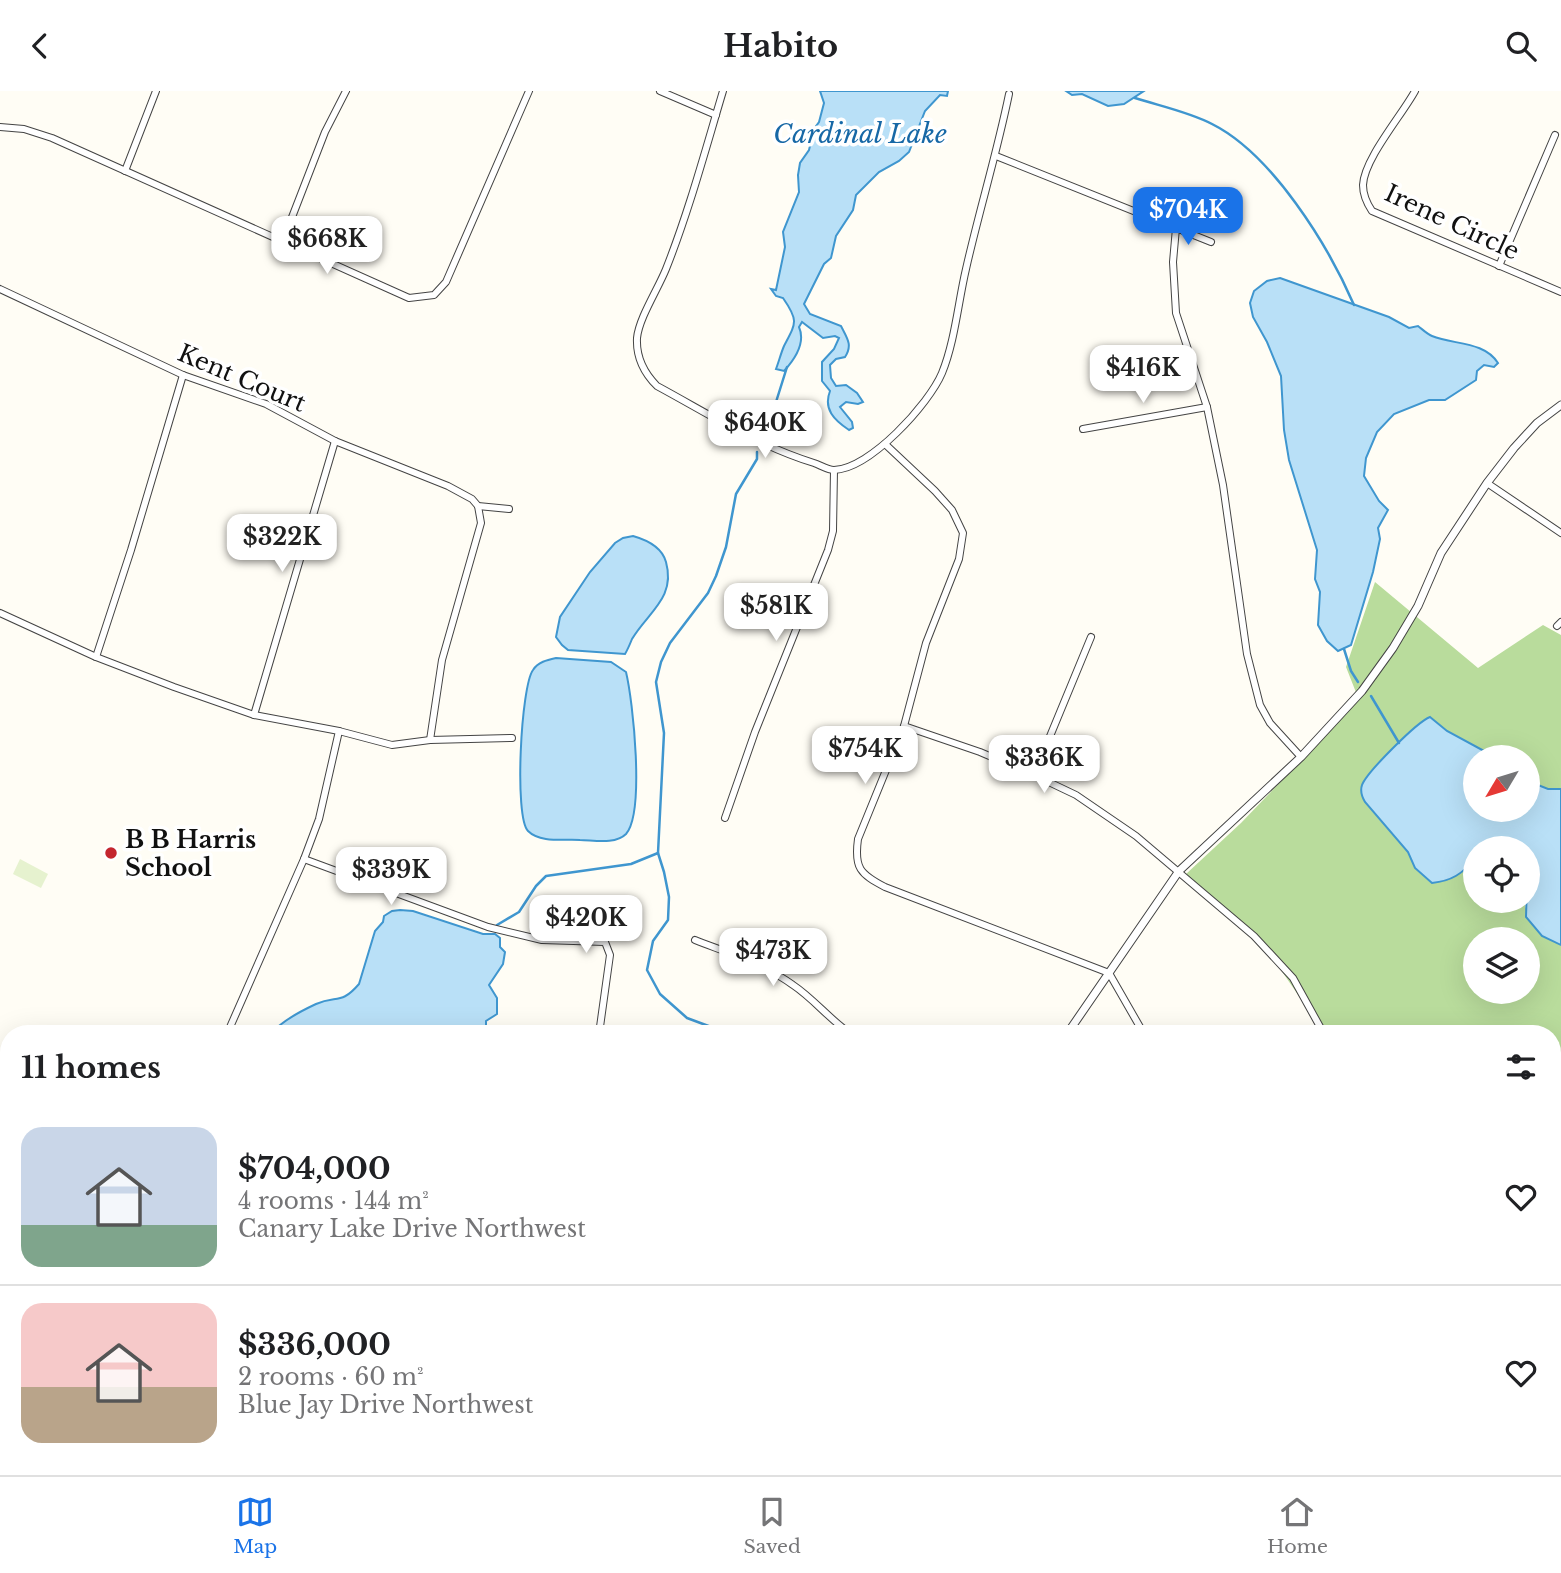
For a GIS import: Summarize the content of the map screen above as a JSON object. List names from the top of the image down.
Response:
{
  "streets": {
    "street": ["Irene Circle", "Kent Court"]
  },
  "water": ["Cardinal Lake"],
  "places": ["B B Harris School"],
  "north": "bottom left",
  "page": {
    "header": "Habito",
    "price": [
      "$704K",
      "$668K",
      "$416K",
      "$640K",
      "$322K",
      "$581K",
      "$754K",
      "$336K",
      "$339K",
      "$420K",
      "$473K"
    ],
    "heading": "11 homes",
    "list": [
      {
        "name": "$704,000",
        "note": "4 rooms · 144 m² · Canary Lake Drive Northwest"
      },
      {
        "name": "$336,000",
        "note": "2 rooms · 60 m² · Blue Jay Drive Northwest"
      }
    ],
    "tabs": ["Map", "Saved", "Home"]
  }
}
